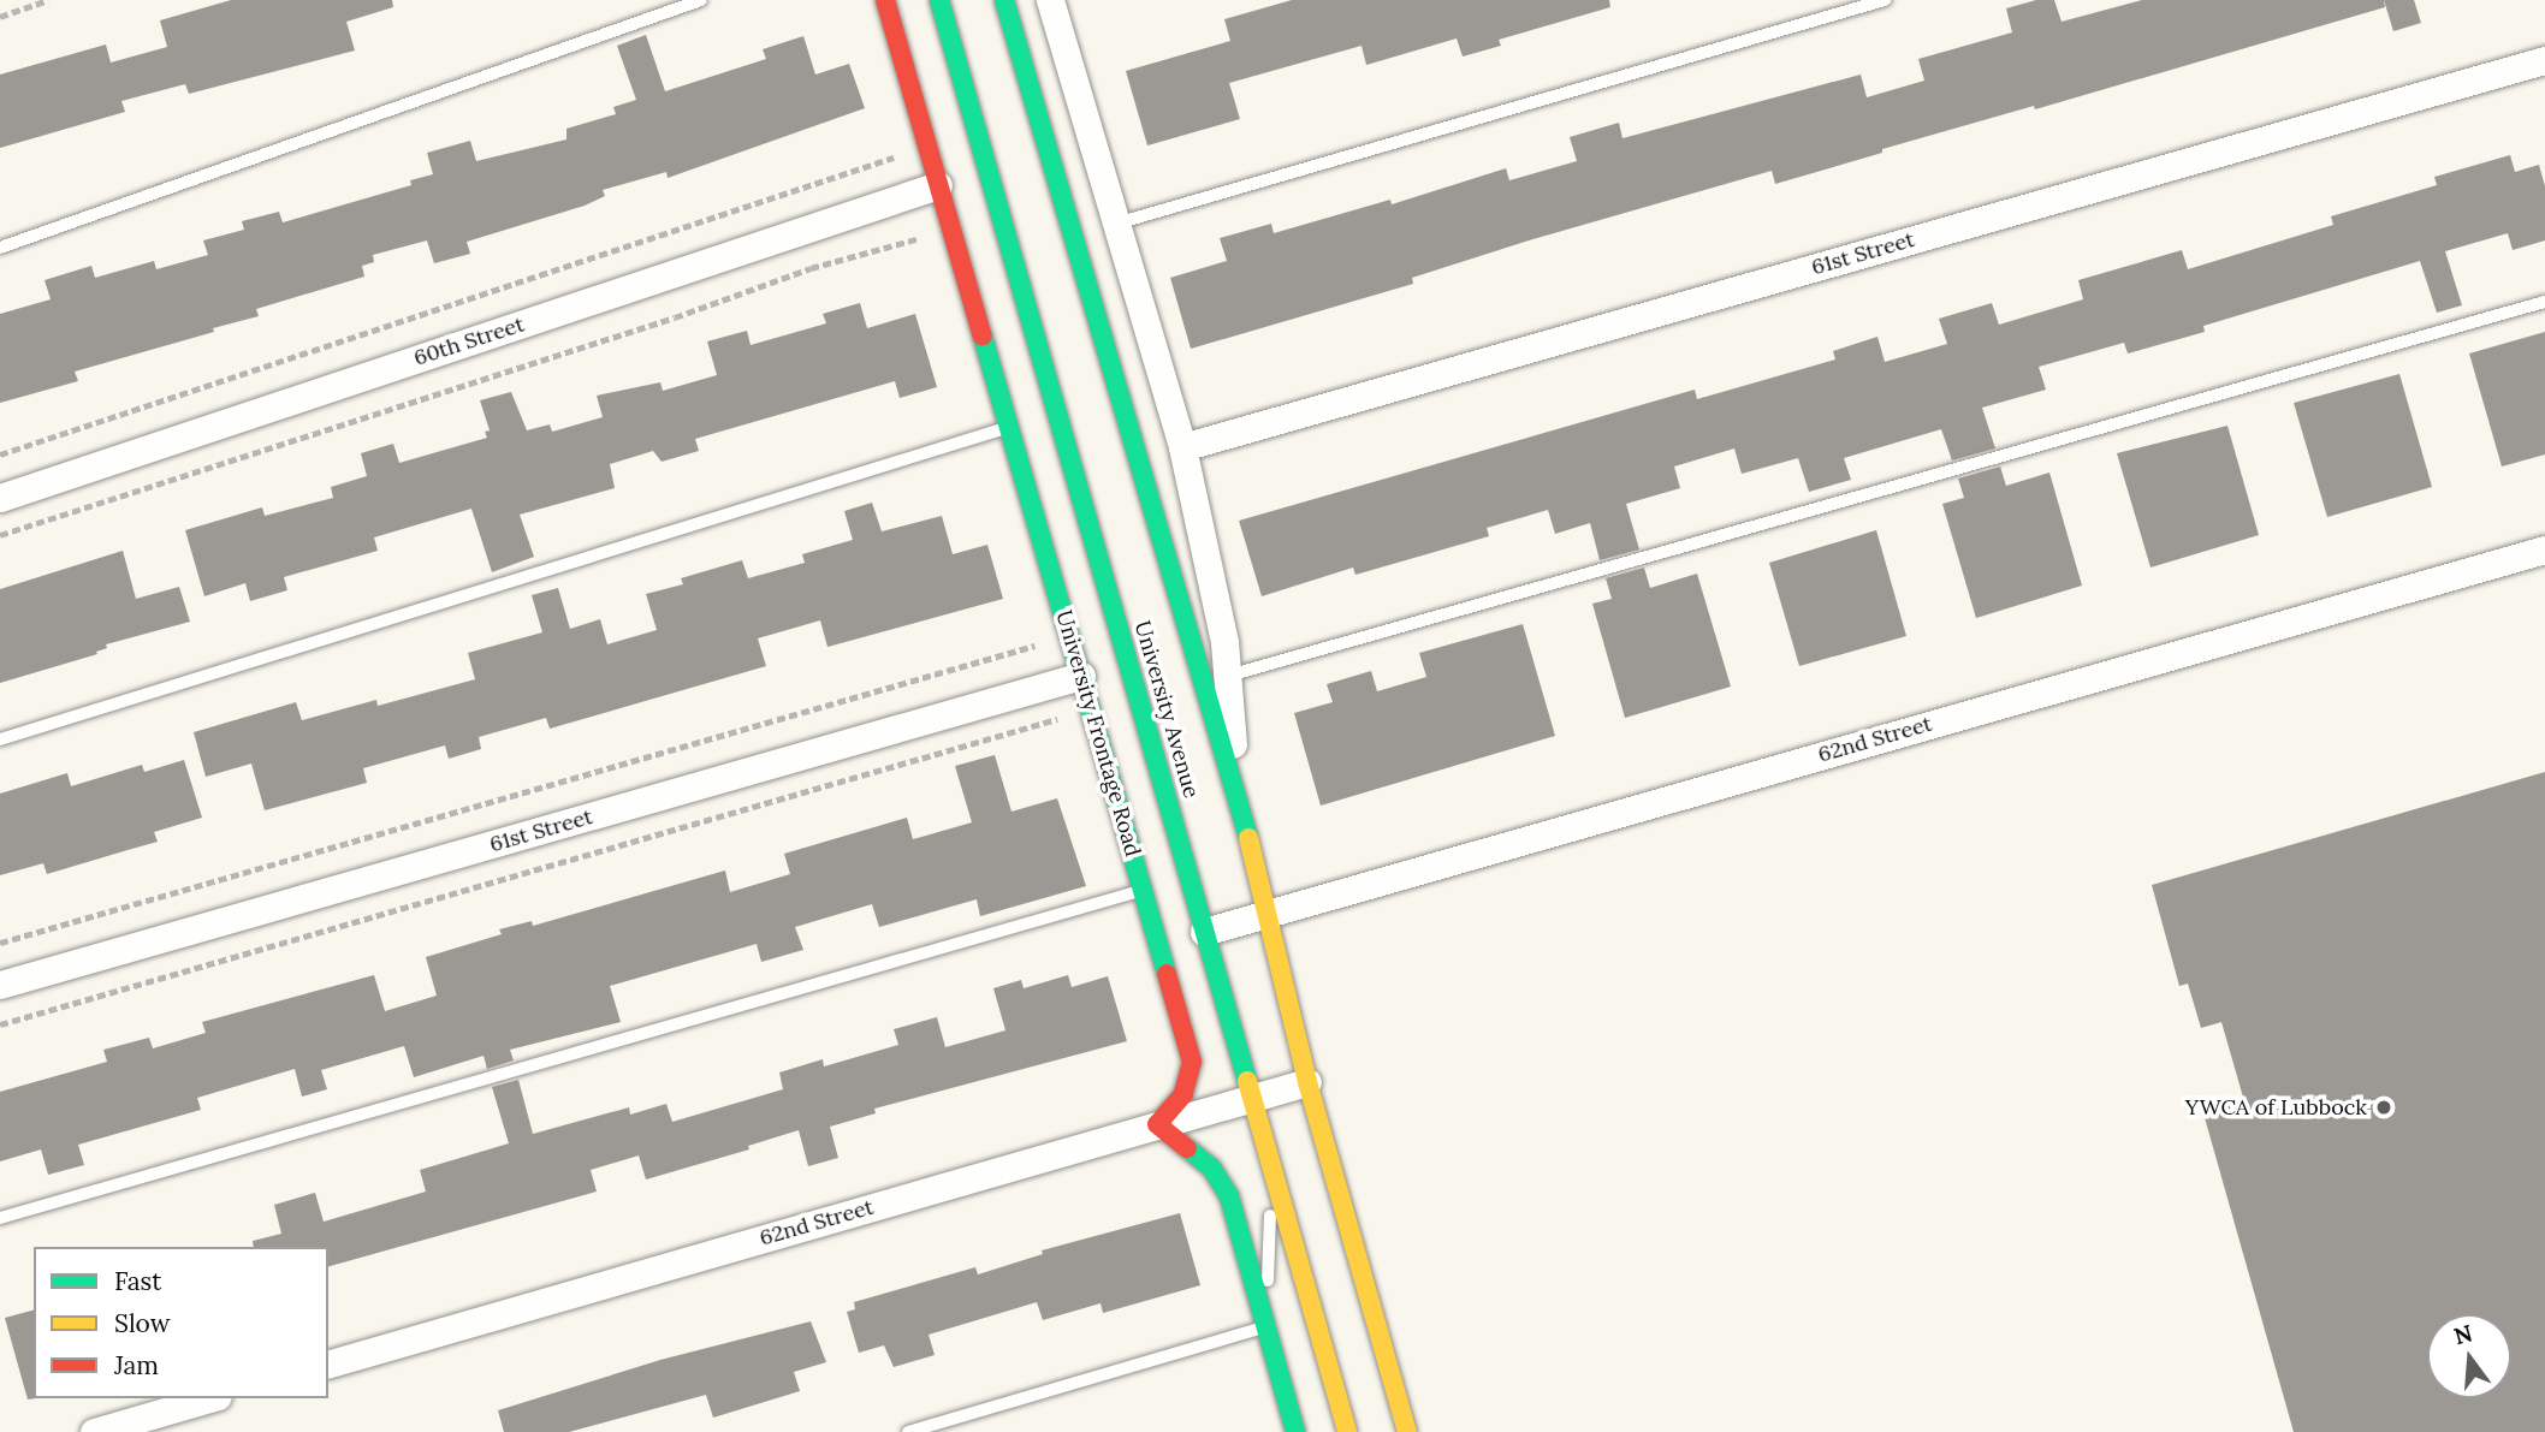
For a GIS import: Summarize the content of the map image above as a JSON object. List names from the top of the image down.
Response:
{
  "streets": {
    "main road": ["University Avenue", "University Frontage Road"],
    "street": ["61st Street", "60th Street", "62nd Street"]
  },
  "crossings": [
    ["61st Street", "University Frontage Road"],
    ["60th Street", "University Frontage Road"],
    ["University Avenue", "62nd Street"],
    ["University Frontage Road", "62nd Street"]
  ],
  "places": ["YWCA of Lubbock"],
  "legend": ["Fast", "Slow", "Jam"],
  "north": "top"
}
